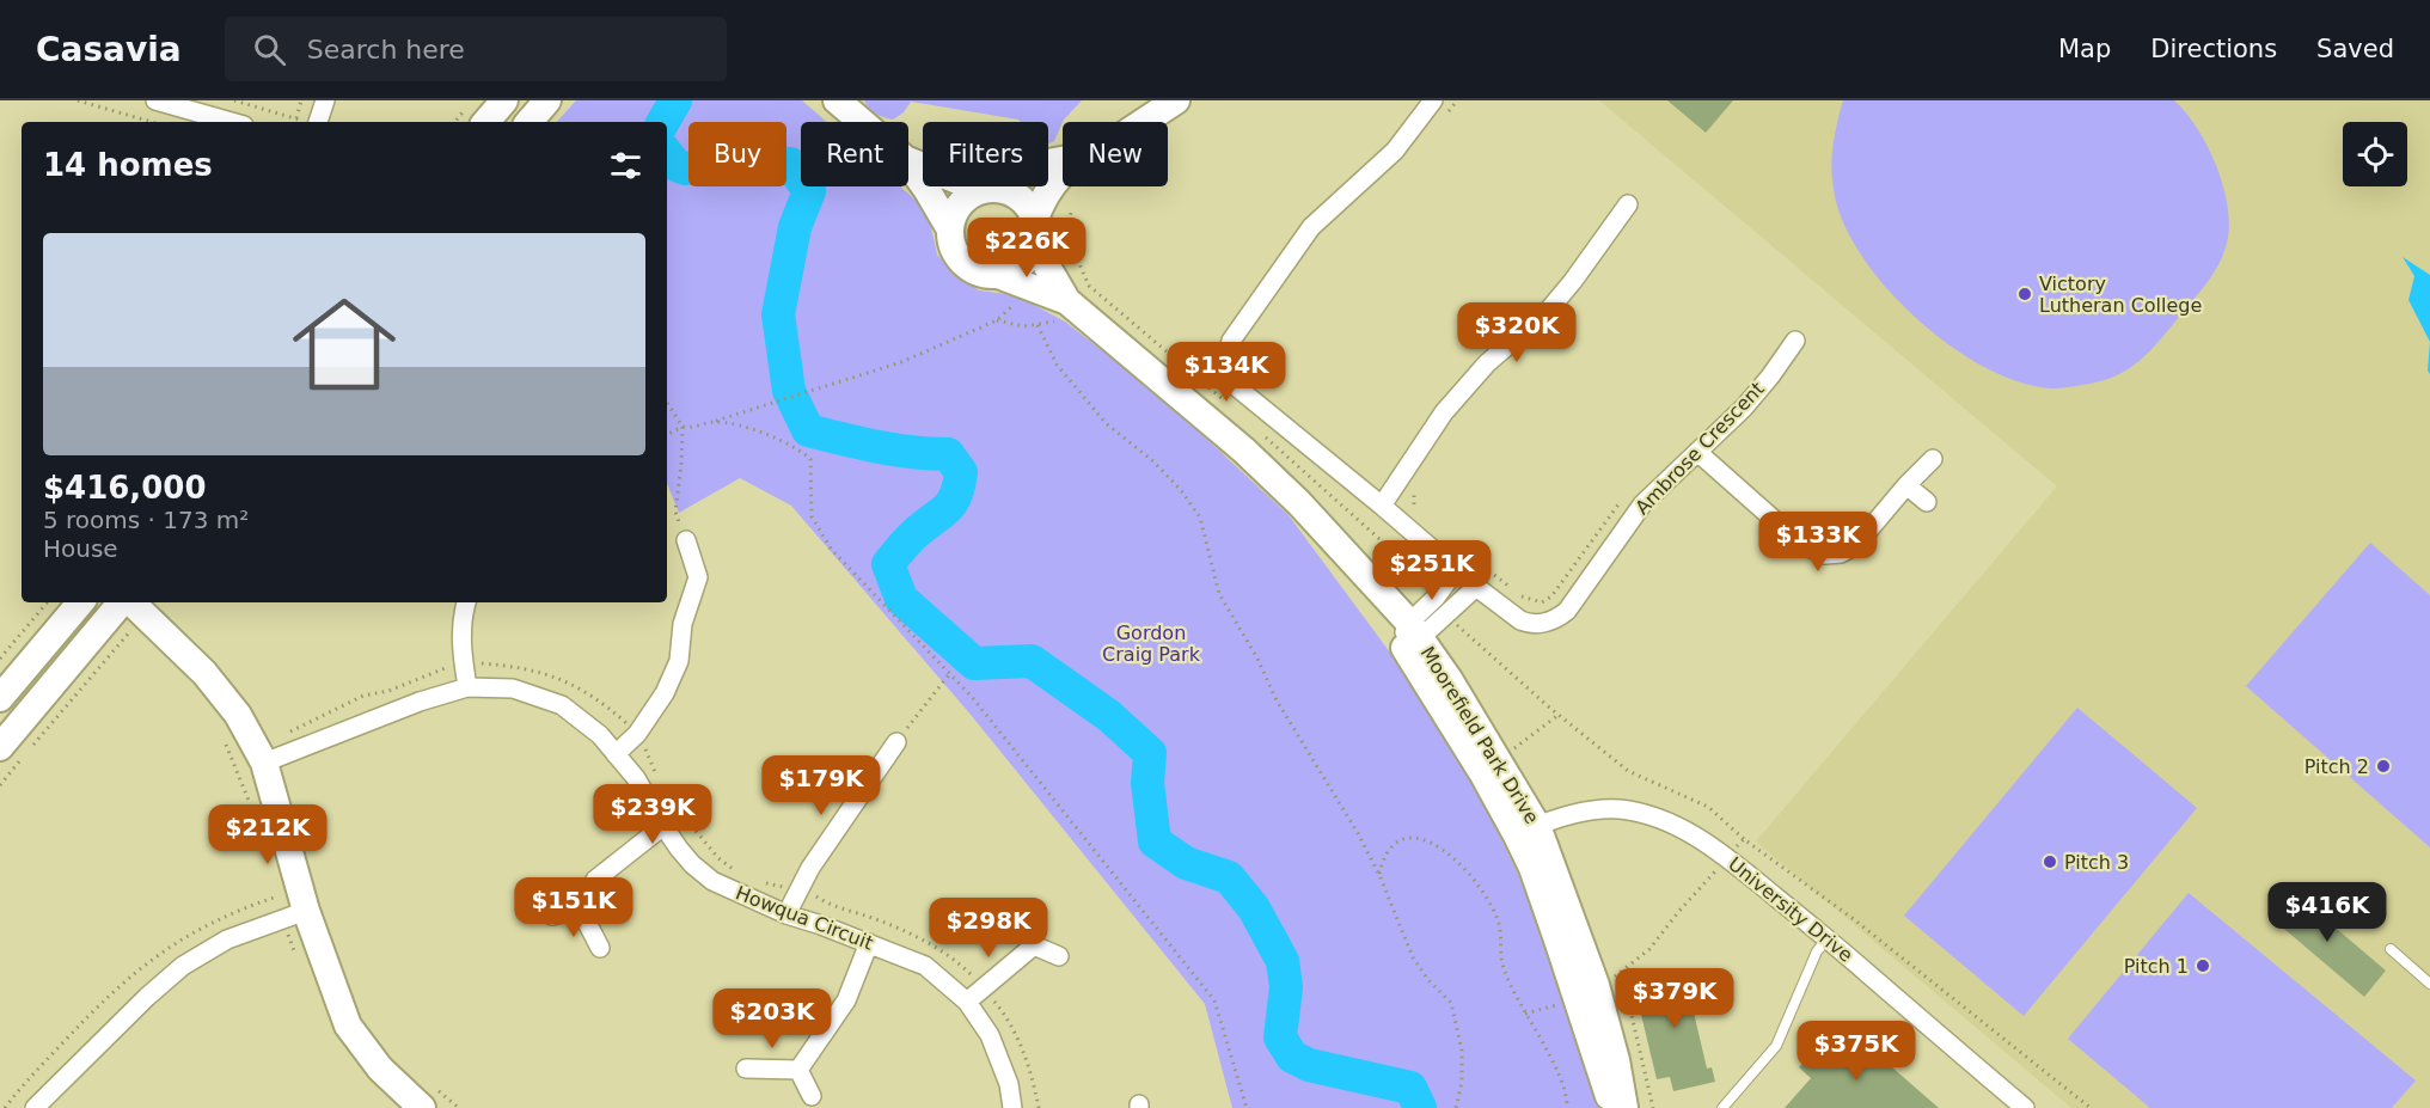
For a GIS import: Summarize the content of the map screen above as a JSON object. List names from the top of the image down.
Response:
{
  "streets": {
    "main road": ["Moorefield Park Drive"],
    "street": ["Ambrose Crescent", "University Drive", "Howqua Circuit"]
  },
  "crossings": [
    ["Moorefield Park Drive", "University Drive"]
  ],
  "parks": ["Gordon Craig Park"],
  "places": [
    "Victory Lutheran College",
    "Pitch 2",
    "Pitch 3",
    "Pitch 1"
  ],
  "page": {
    "header": "Casavia",
    "search": "Search here",
    "nav": ["Map", "Directions", "Saved"],
    "chip": [
      "Buy",
      "Rent",
      "Filters",
      "New"
    ],
    "heading": "14 homes",
    "list": [
      {
        "name": "$416,000",
        "note": "5 rooms · 173 m² · House"
      }
    ],
    "price": [
      "$226K",
      "$320K",
      "$134K",
      "$133K",
      "$251K",
      "$179K",
      "$239K",
      "$212K",
      "$151K",
      "$416K",
      "$298K",
      "$379K",
      "$203K",
      "$375K"
    ]
  }
}
